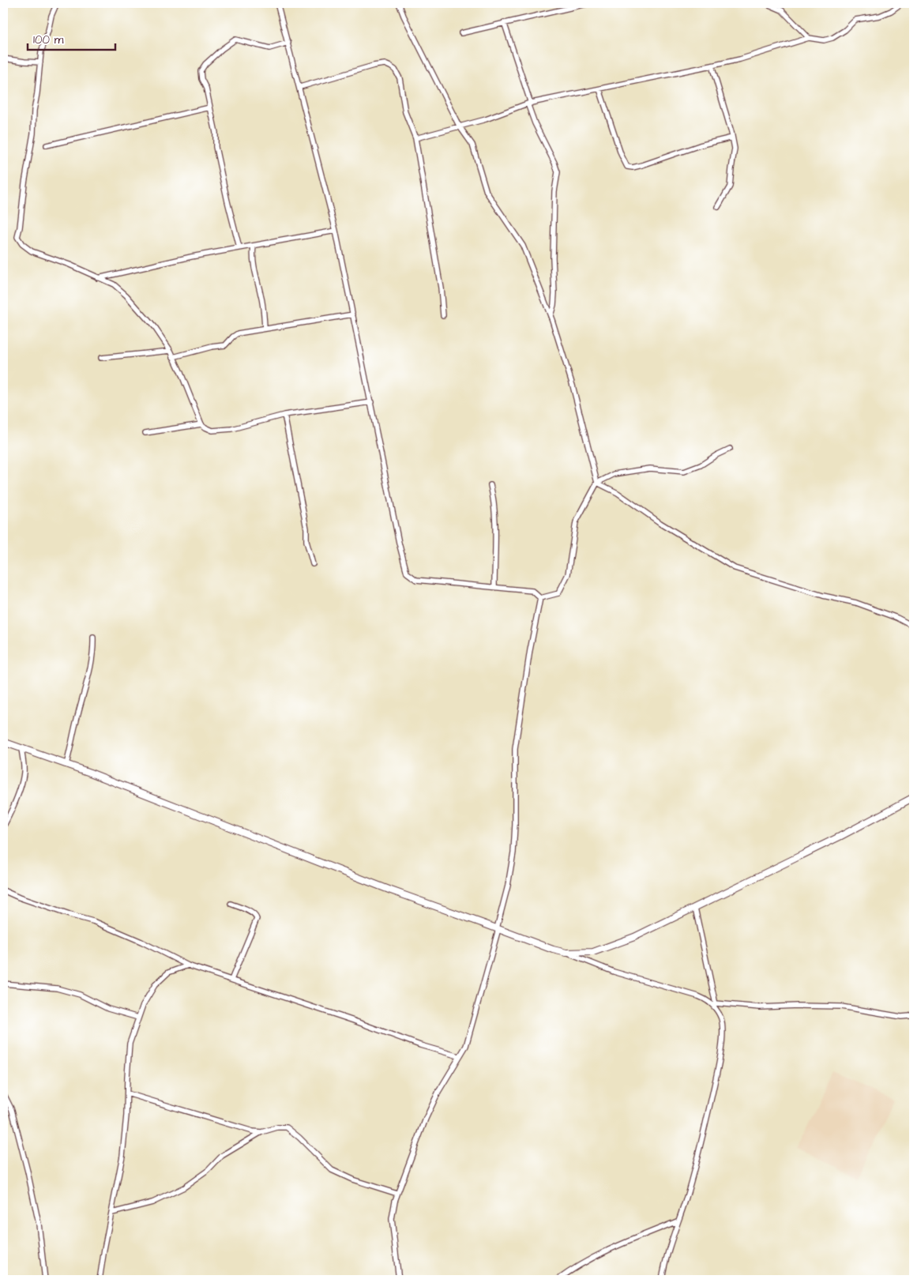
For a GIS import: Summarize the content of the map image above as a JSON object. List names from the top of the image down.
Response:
{
  "scale_bar": "100 m"
}
